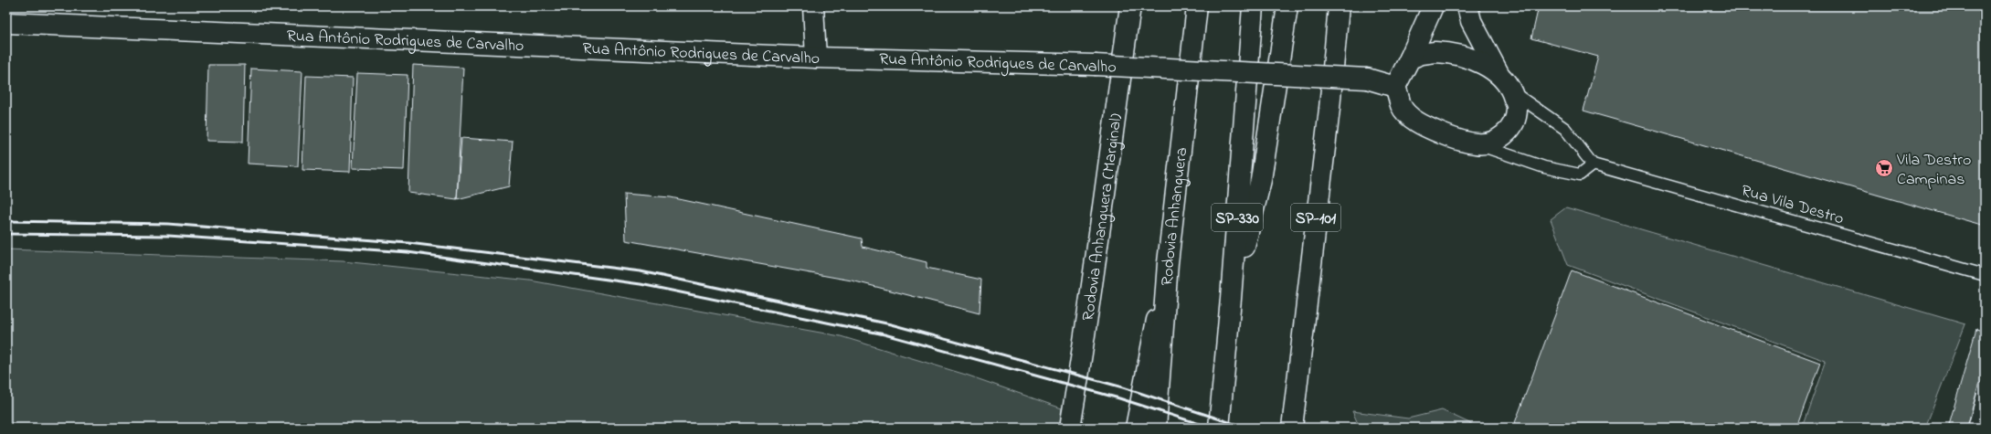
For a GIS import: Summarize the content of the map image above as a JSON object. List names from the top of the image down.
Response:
{
  "streets": {
    "main road": [
      "Rua Antônio Rodrigues de Carvalho",
      "Rodovia Anhanguera",
      "Rodovia Anhanguera (Marginal)",
      "SP-330",
      "SP-101"
    ],
    "lane": ["Rua Vila Destro"]
  },
  "places": {
    "supermarket": ["Vila Destro Campinas"]
  }
}
